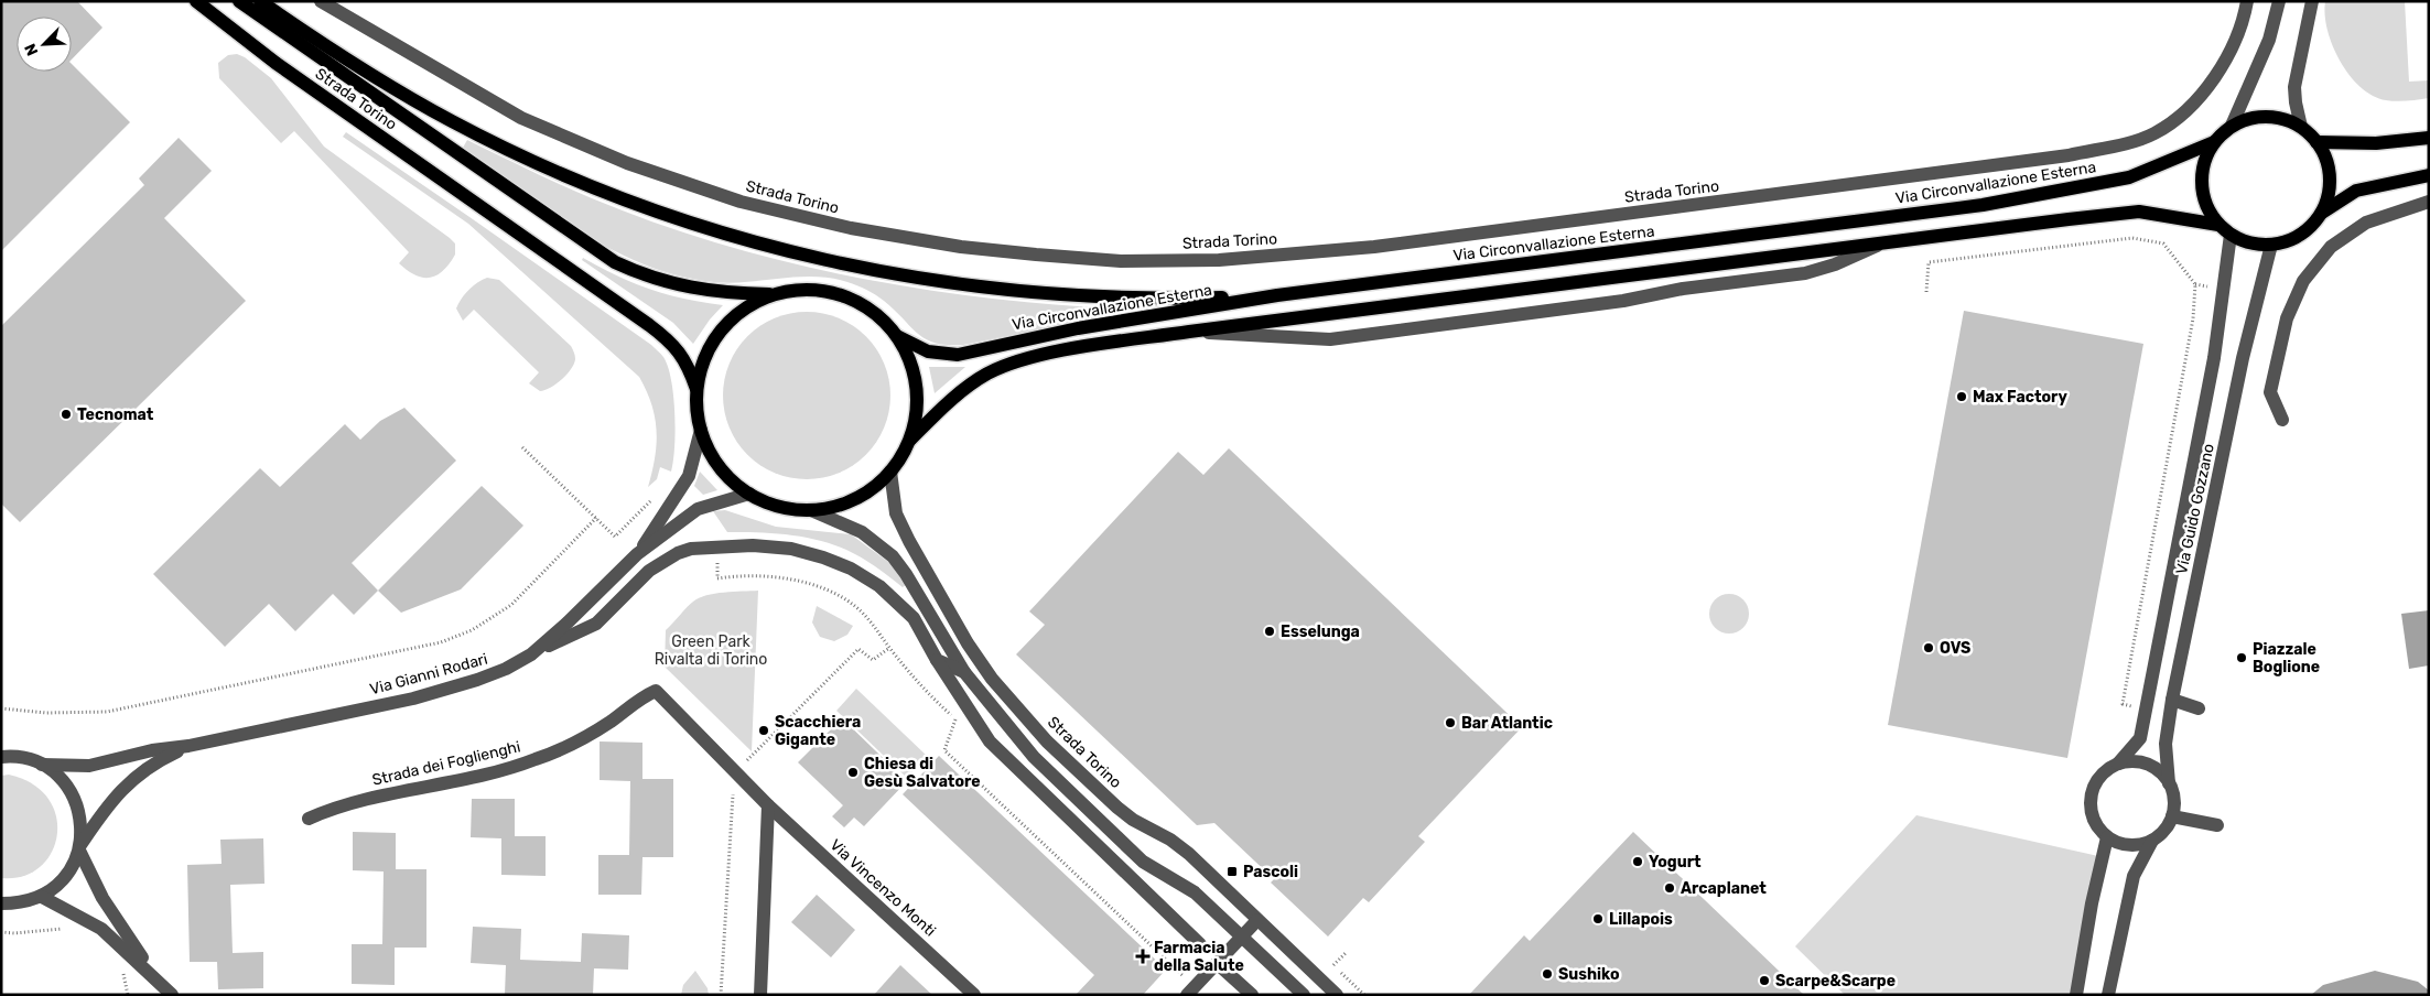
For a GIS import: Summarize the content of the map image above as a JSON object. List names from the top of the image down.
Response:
{
  "streets": {
    "main road": ["Strada Torino", "Via Circonvallazione Esterna"],
    "street": [
      "Via Guido Gozzano",
      "Via Gianni Rodari",
      "Strada dei Foglienghi",
      "Via Vincenzo Monti"
    ]
  },
  "crossings": [
    ["Via Circonvallazione Esterna", "Via Guido Gozzano"],
    ["Strada dei Foglienghi", "Via Vincenzo Monti"]
  ],
  "parks": ["Green Park Rivalta di Torino"],
  "places": {
    "other": [
      "Max Factory",
      "Tecnomat",
      "Esselunga",
      "OVS",
      "Piazzale Boglione",
      "Bar Atlantic",
      "Scacchiera Gigante",
      "Chiesa di Gesù Salvatore",
      "Yogurt",
      "Arcaplanet",
      "Lillapois",
      "Sushiko",
      "Scarpe&Scarpe"
    ],
    "transit": ["Pascoli"],
    "health": ["Farmacia della Salute"]
  },
  "north": "bottom left"
}
